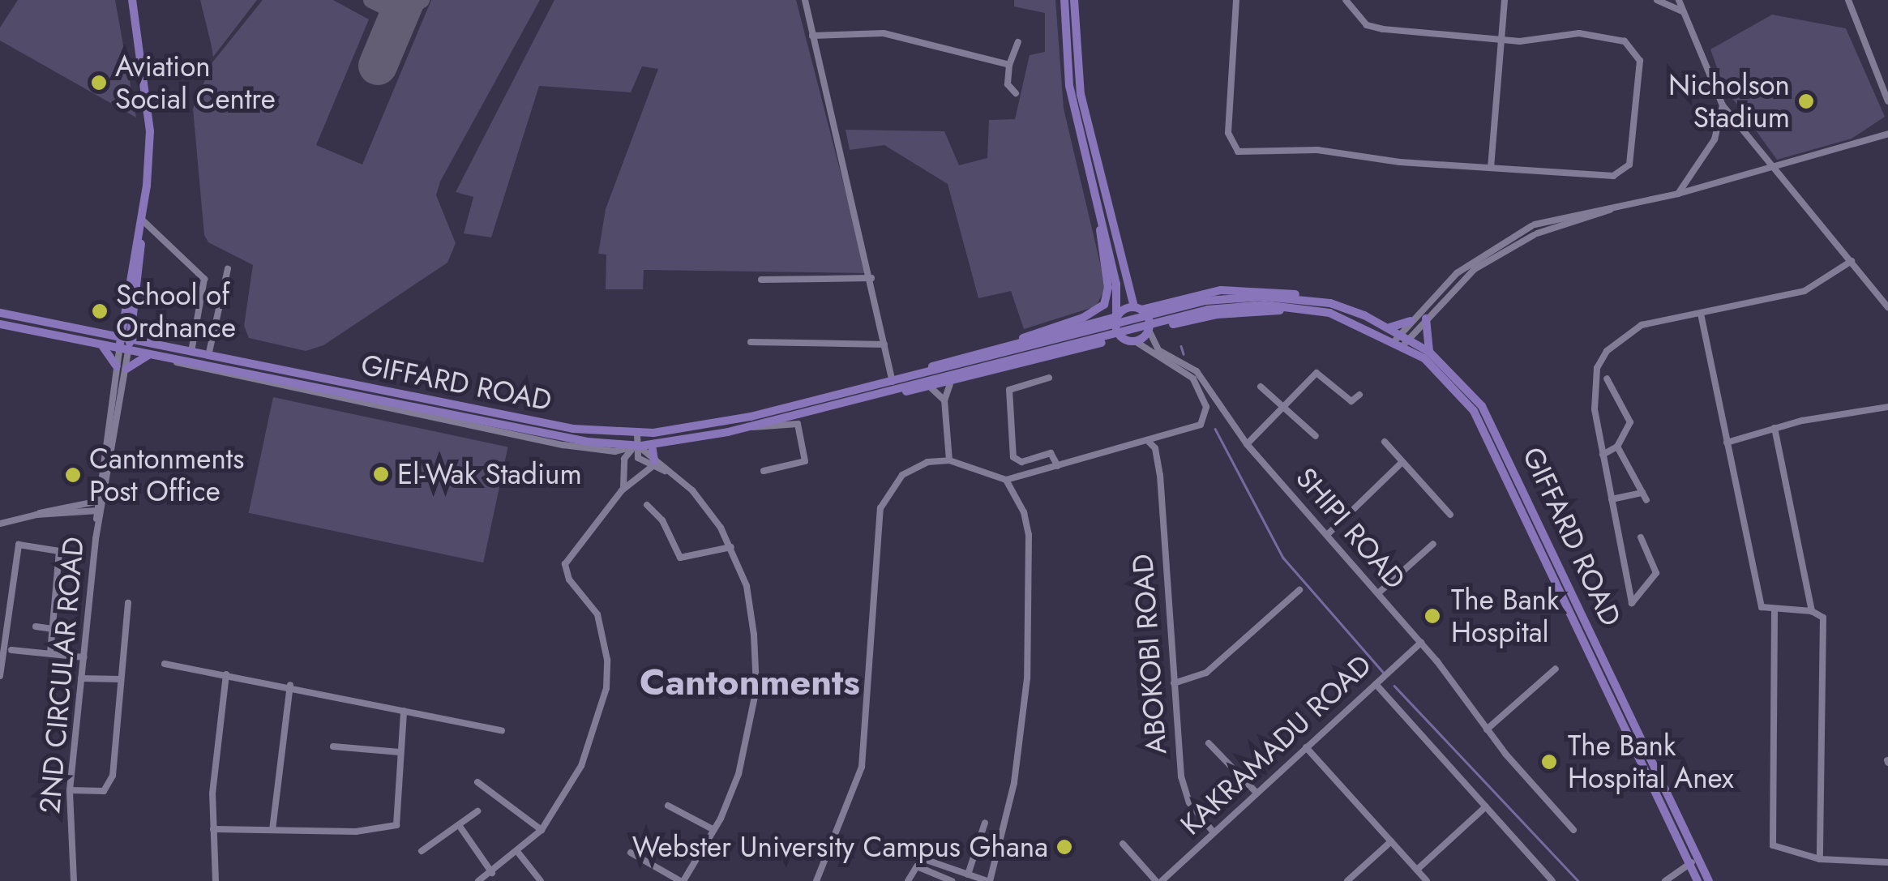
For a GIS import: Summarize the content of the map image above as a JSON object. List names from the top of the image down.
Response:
{
  "streets": {
    "main road": ["GIFFARD ROAD"],
    "street": [
      "SHIPI ROAD",
      "ABOKOBI ROAD",
      "2ND CIRCULAR ROAD",
      "KAKRAMADU ROAD"
    ]
  },
  "crossings": [
    ["GIFFARD ROAD", "SHIPI ROAD"],
    ["GIFFARD ROAD", "2ND CIRCULAR ROAD"],
    ["SHIPI ROAD", "KAKRAMADU ROAD"],
    ["ABOKOBI ROAD", "KAKRAMADU ROAD"]
  ],
  "districts": ["Cantonments"],
  "places": [
    "Aviation Social Centre",
    "Nicholson Stadium",
    "School of Ordnance",
    "El-Wak Stadium",
    "Cantonments Post Office",
    "The Bank Hospital",
    "The Bank Hospital Anex",
    "Webster University Campus Ghana"
  ]
}
